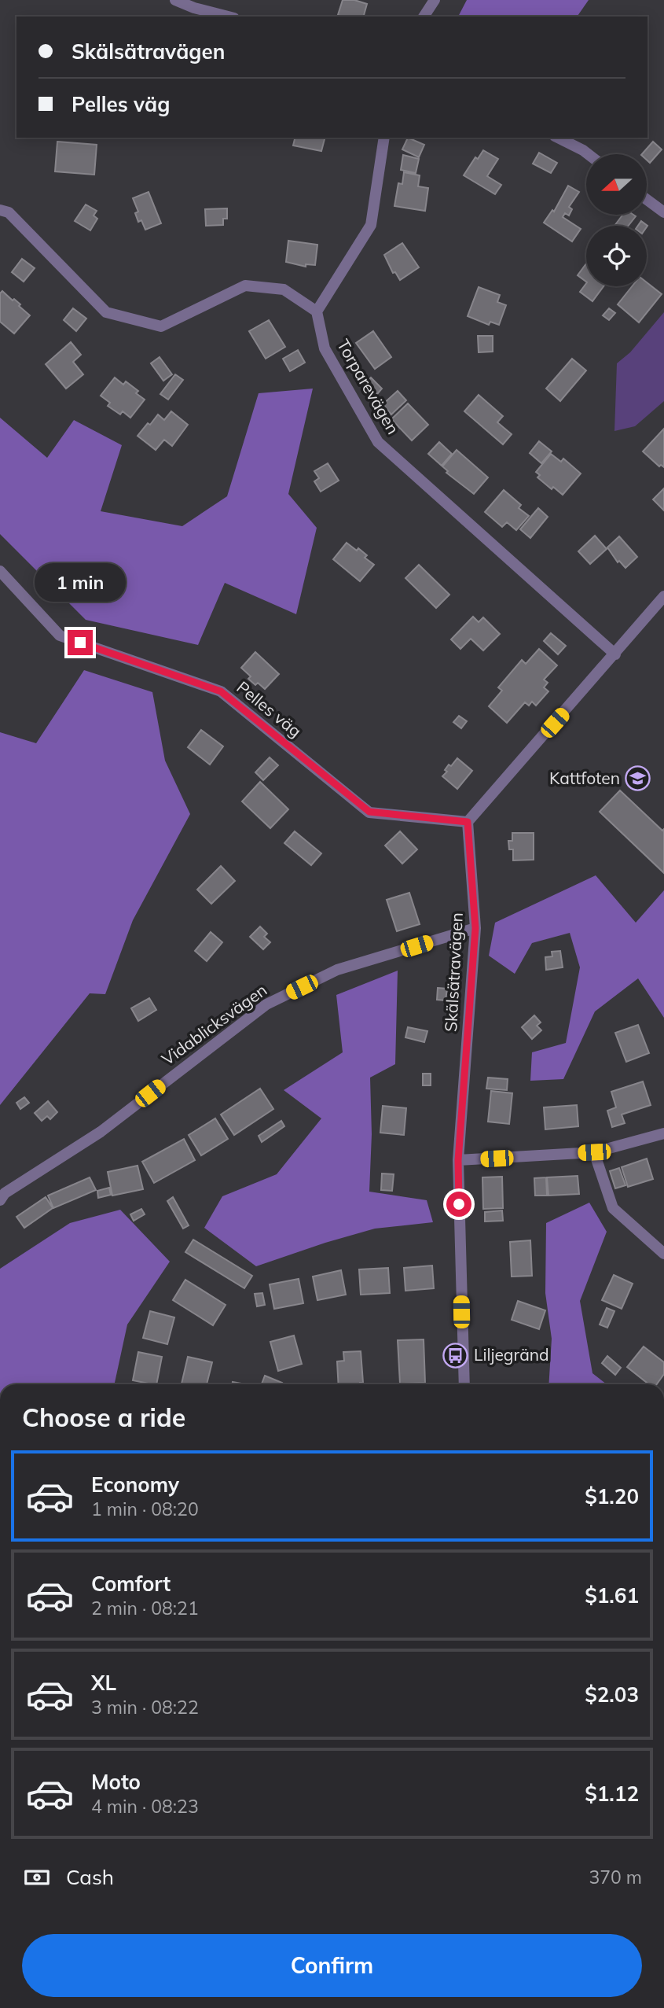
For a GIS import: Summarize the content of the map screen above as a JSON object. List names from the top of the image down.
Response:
{
  "streets": {
    "street": [
      "Torparevägen",
      "Pelles väg",
      "Skälsätravägen",
      "Vidablicksvägen"
    ]
  },
  "crossings": [
    ["Pelles väg", "Skälsätravägen"],
    ["Skälsätravägen", "Vidablicksvägen"]
  ],
  "places": {
    "school or university": ["Kattfoten"],
    "bus stop": ["Liljegränd"]
  },
  "north": "left",
  "page": {
    "banner": ["Skälsätravägen", "Pelles väg"],
    "bubble": "1 min",
    "heading": "Choose a ride",
    "list": [
      {
        "name": "Economy",
        "note": "1 min · 08:20",
        "value": "$1.20"
      },
      {
        "name": "Comfort",
        "note": "2 min · 08:21",
        "value": "$1.61"
      },
      {
        "name": "XL",
        "note": "3 min · 08:22",
        "value": "$2.03"
      },
      {
        "name": "Moto",
        "note": "4 min · 08:23",
        "value": "$1.12"
      }
    ],
    "pay": ["Cash", "370 m"],
    "buttons": "Confirm"
  }
}
